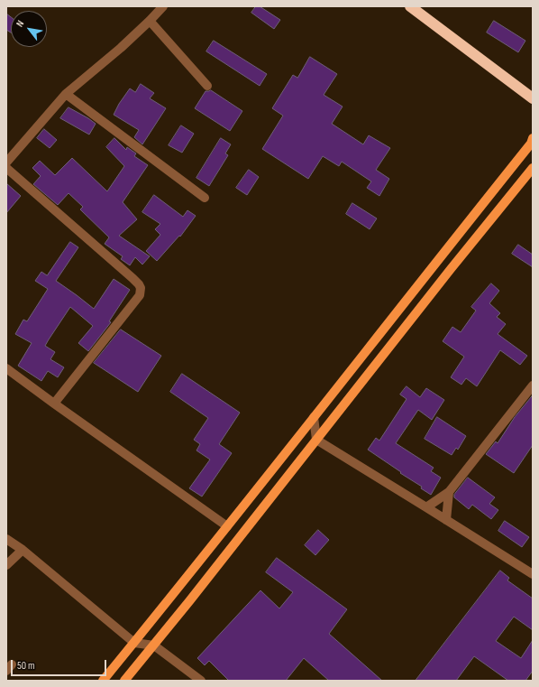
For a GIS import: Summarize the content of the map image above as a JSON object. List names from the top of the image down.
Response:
{
  "scale_bar": "50 m",
  "north": "top left"
}
